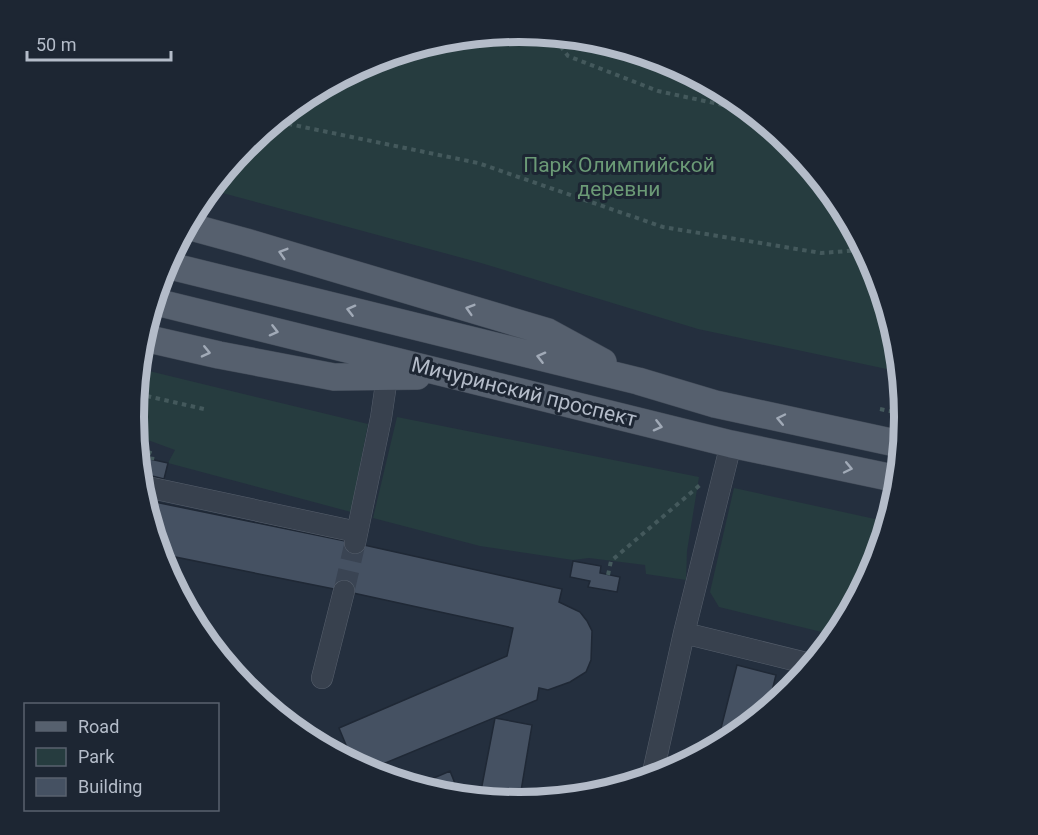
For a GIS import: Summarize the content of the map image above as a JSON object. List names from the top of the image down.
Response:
{
  "streets": {
    "main road": ["Мичуринский проспект"]
  },
  "parks": ["Парк Олимпийской деревни"],
  "legend": ["Road", "Park", "Building"],
  "scale_bar": "50 m"
}
